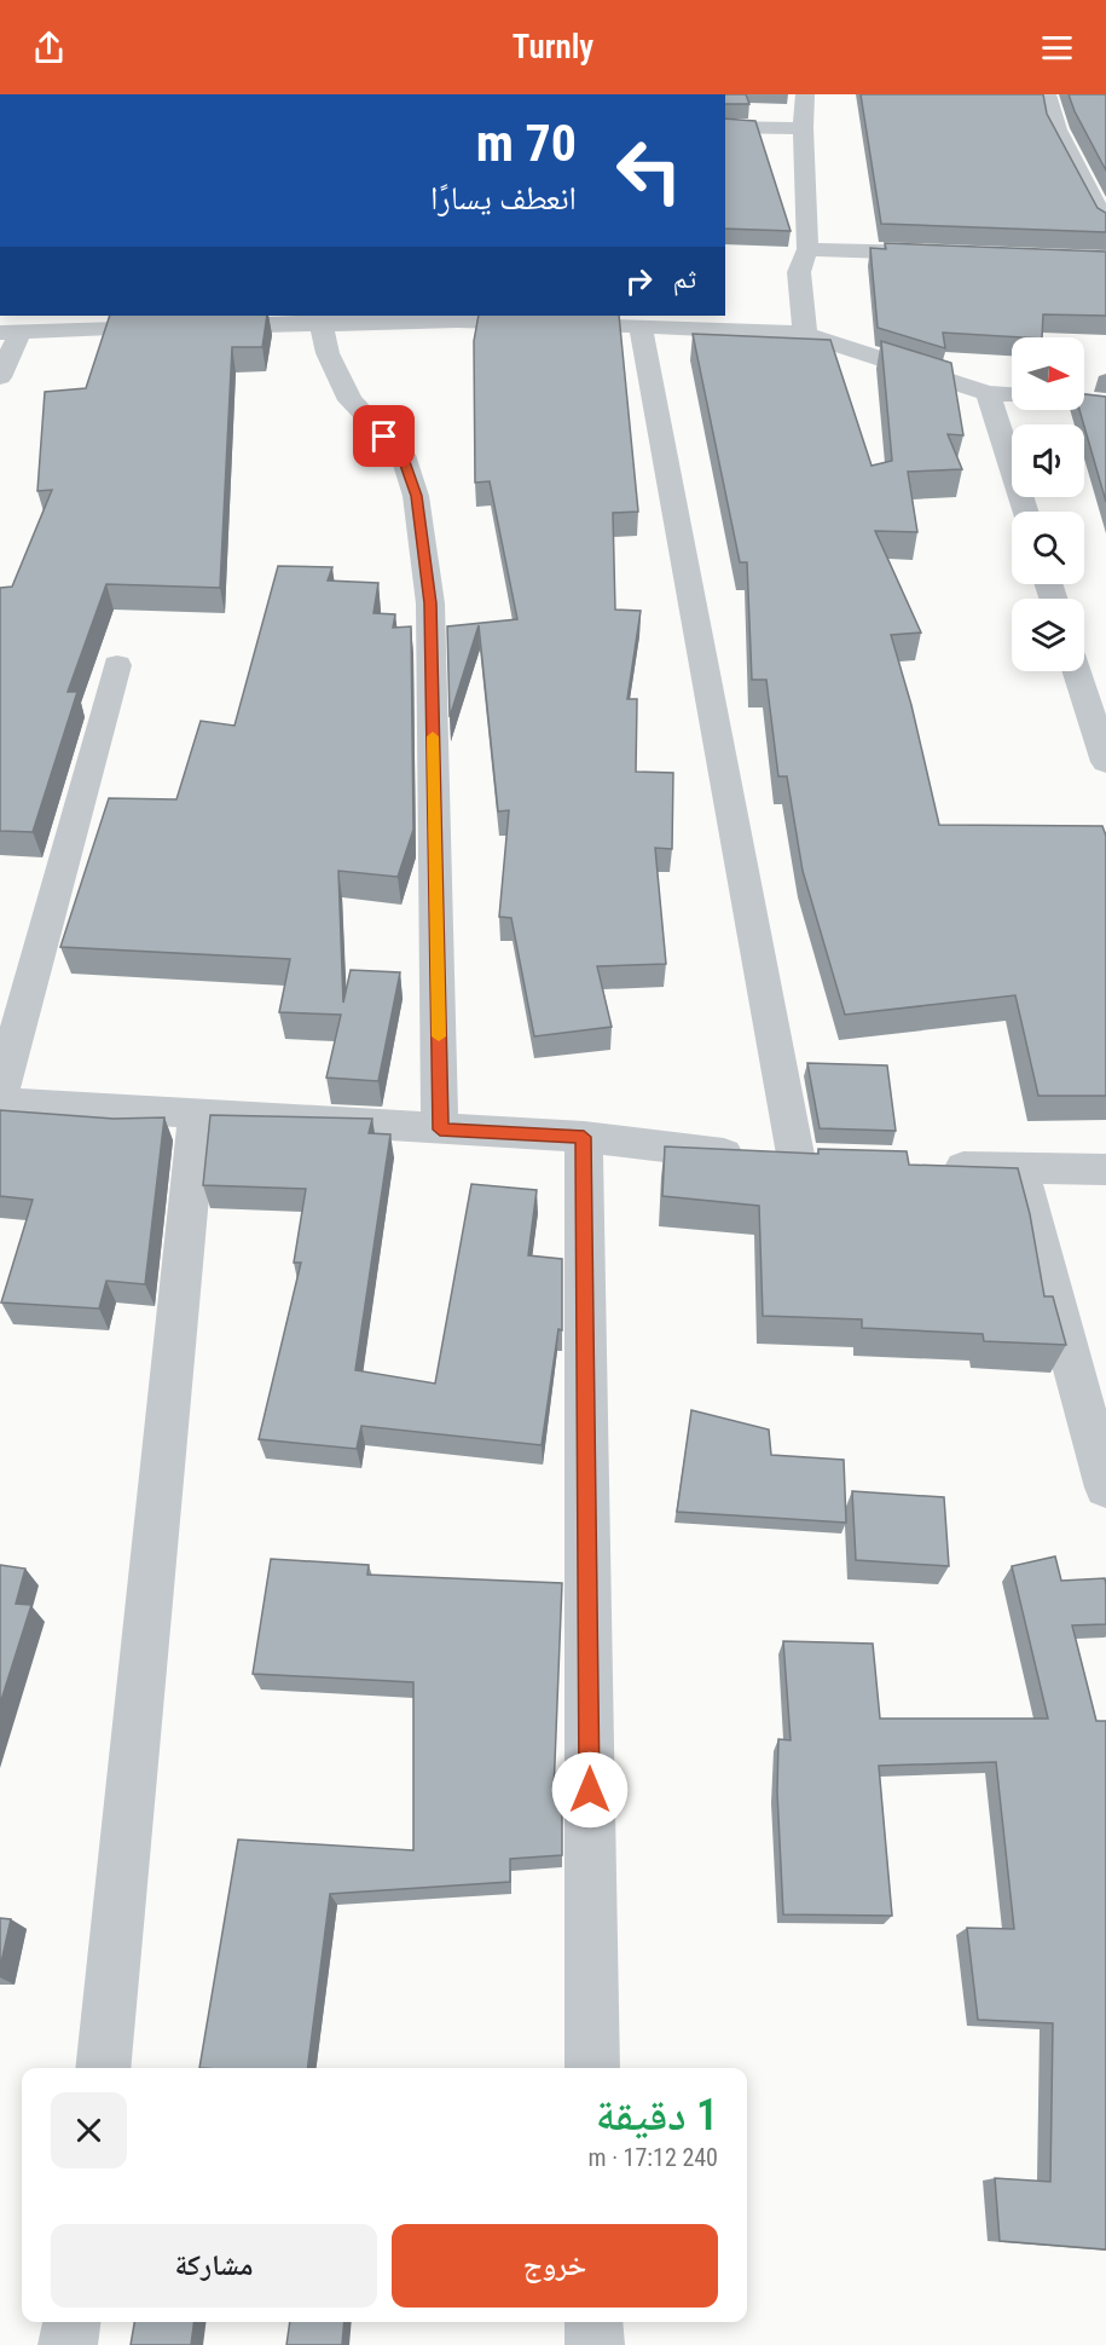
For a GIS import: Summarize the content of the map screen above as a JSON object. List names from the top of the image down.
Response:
{
  "north": "right",
  "page": {
    "header": "Turnly",
    "turn": ["70 m", "انعطف يسارًا"],
    "then": "ثم",
    "heading": ["1 دقيقة", "240 m · 17:12"],
    "buttons": ["خروج", "مشاركة"]
  }
}
